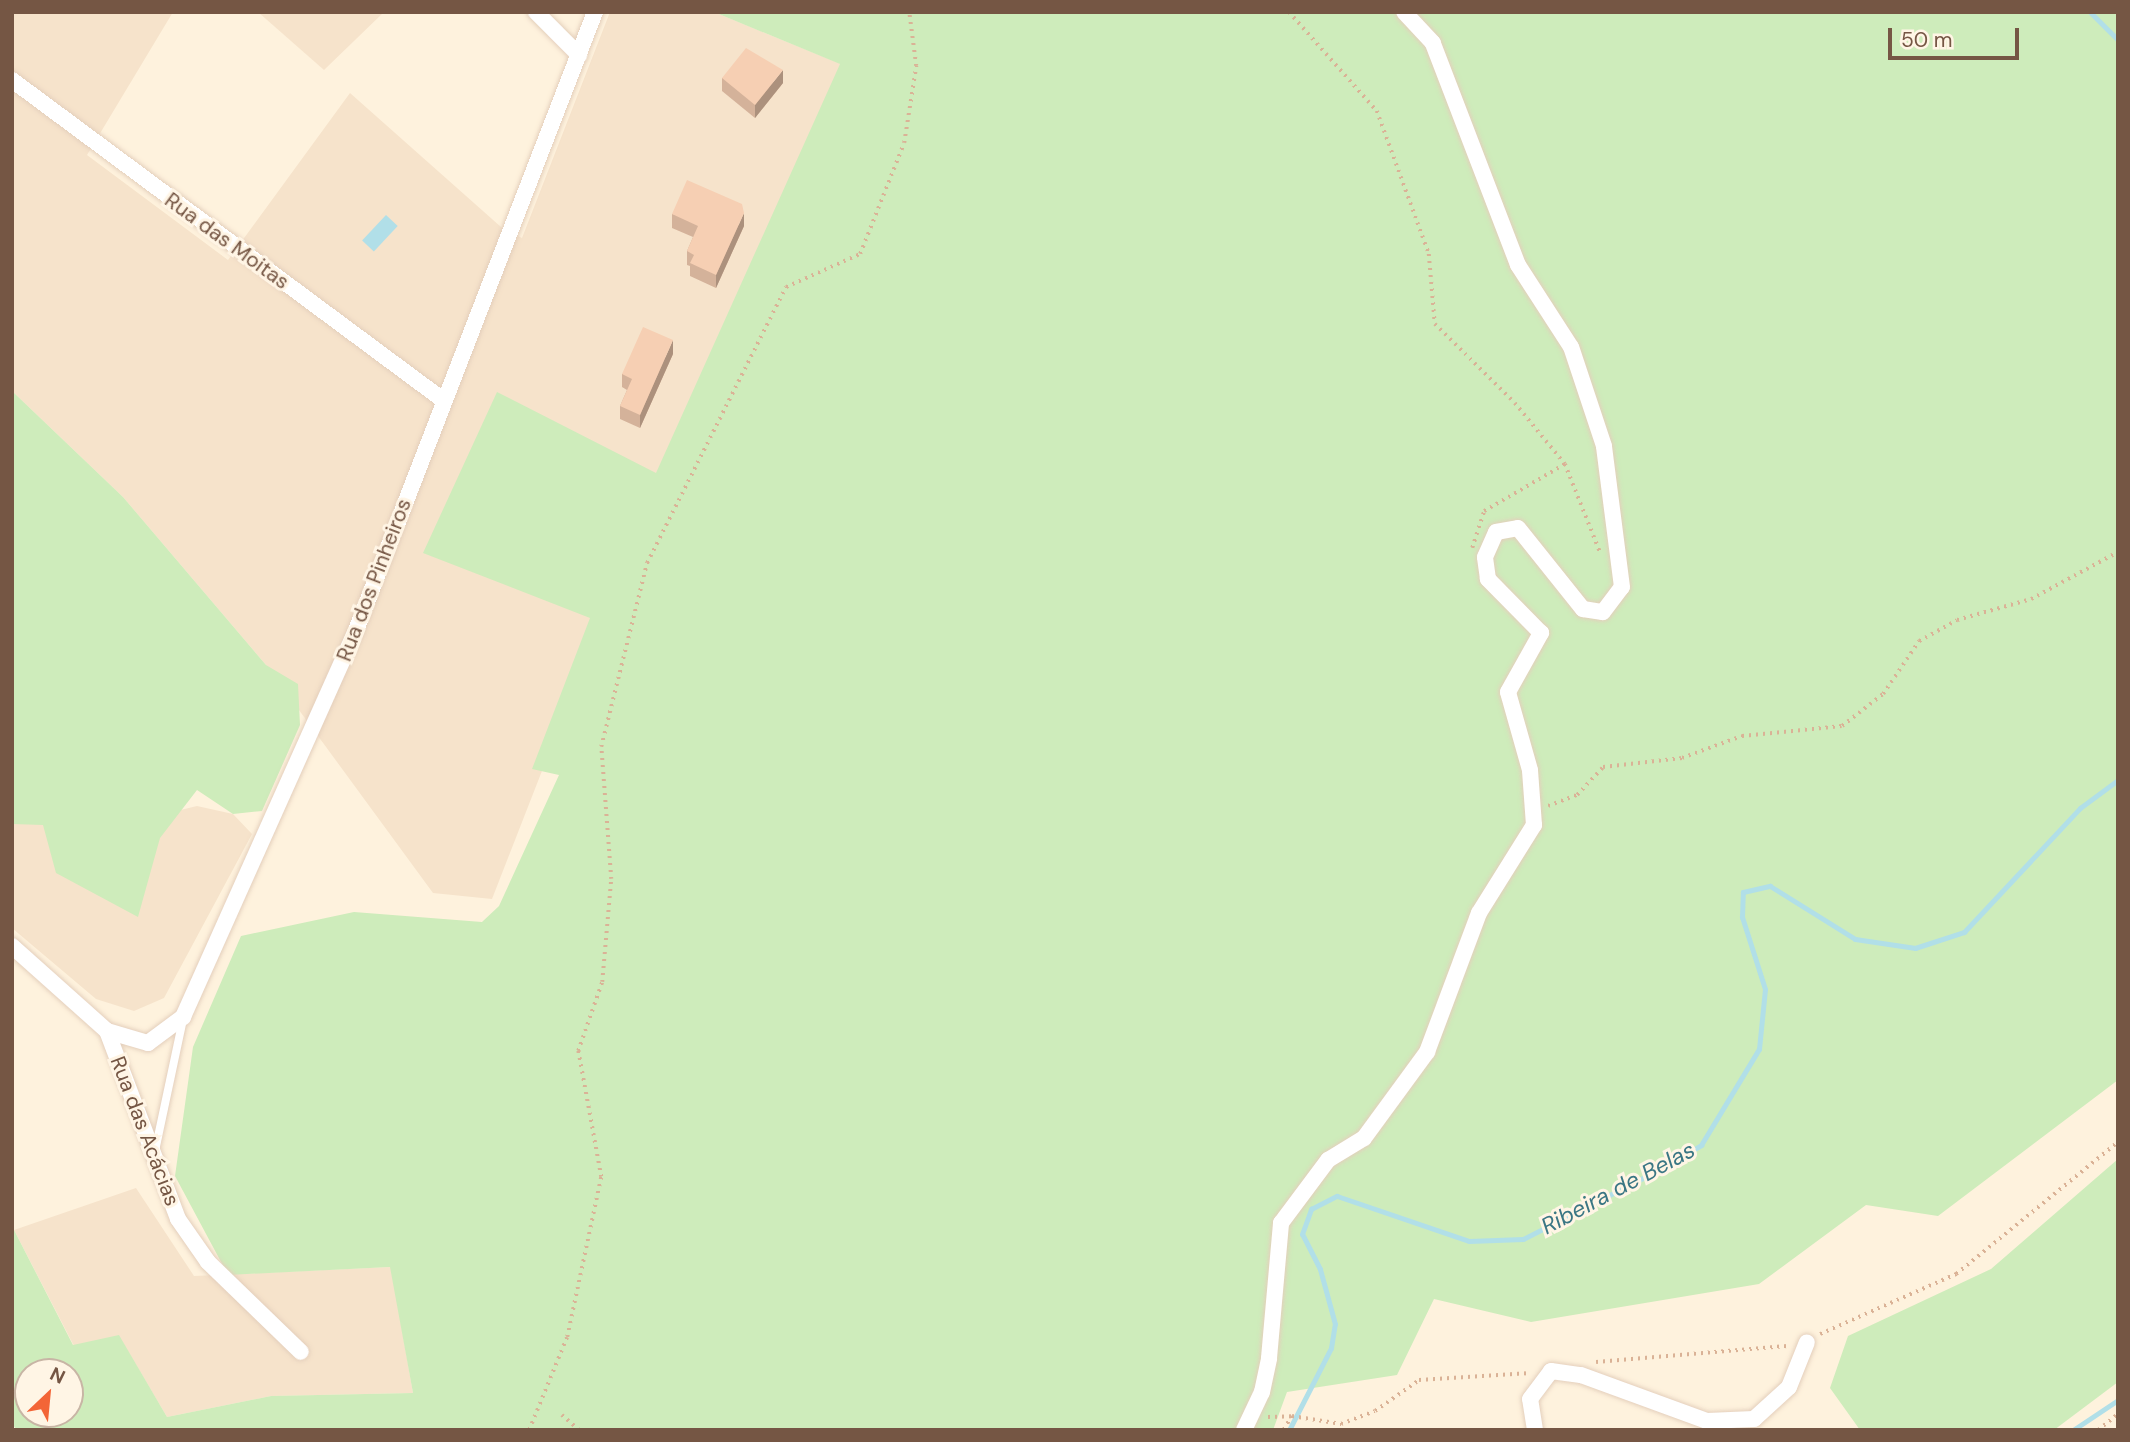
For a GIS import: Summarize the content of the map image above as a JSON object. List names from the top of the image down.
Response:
{
  "streets": {
    "street": ["Rua das Moitas", "Rua dos Pinheiros", "Rua das Acácias"]
  },
  "crossings": [
    ["Rua das Moitas", "Rua dos Pinheiros"],
    ["Rua dos Pinheiros", "Rua das Acácias"]
  ],
  "water": ["Ribeira de Belas"],
  "scale_bar": "50 m",
  "north": "top right"
}
